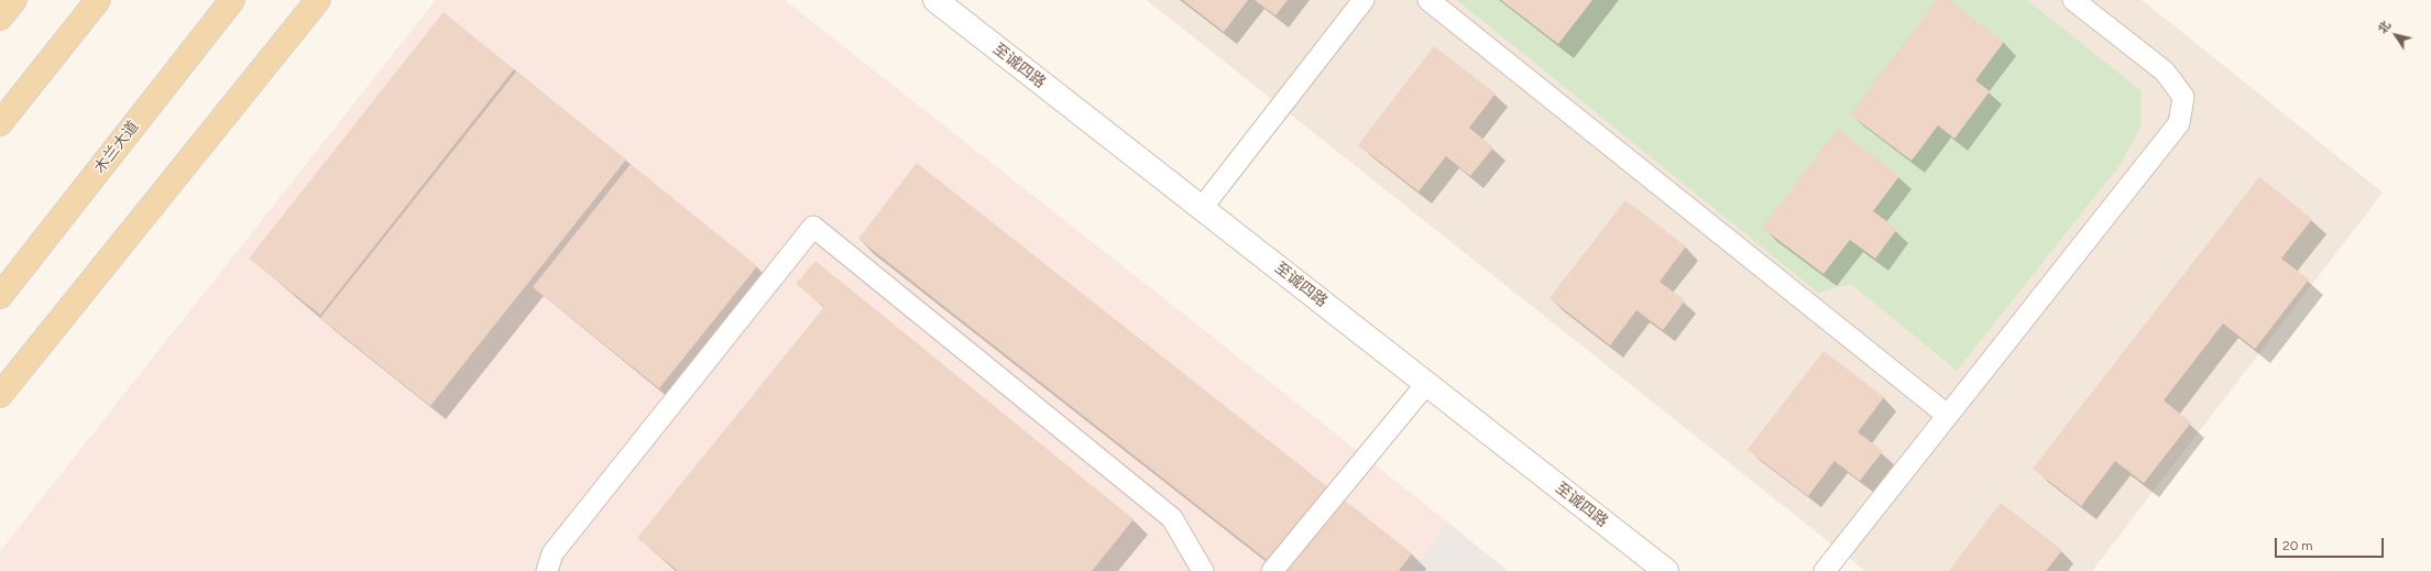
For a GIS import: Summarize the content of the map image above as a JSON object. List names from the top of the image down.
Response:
{
  "streets": {
    "main road": ["至诚四路", "木兰大道"]
  },
  "scale_bar": "20 m",
  "north": "top left"
}
